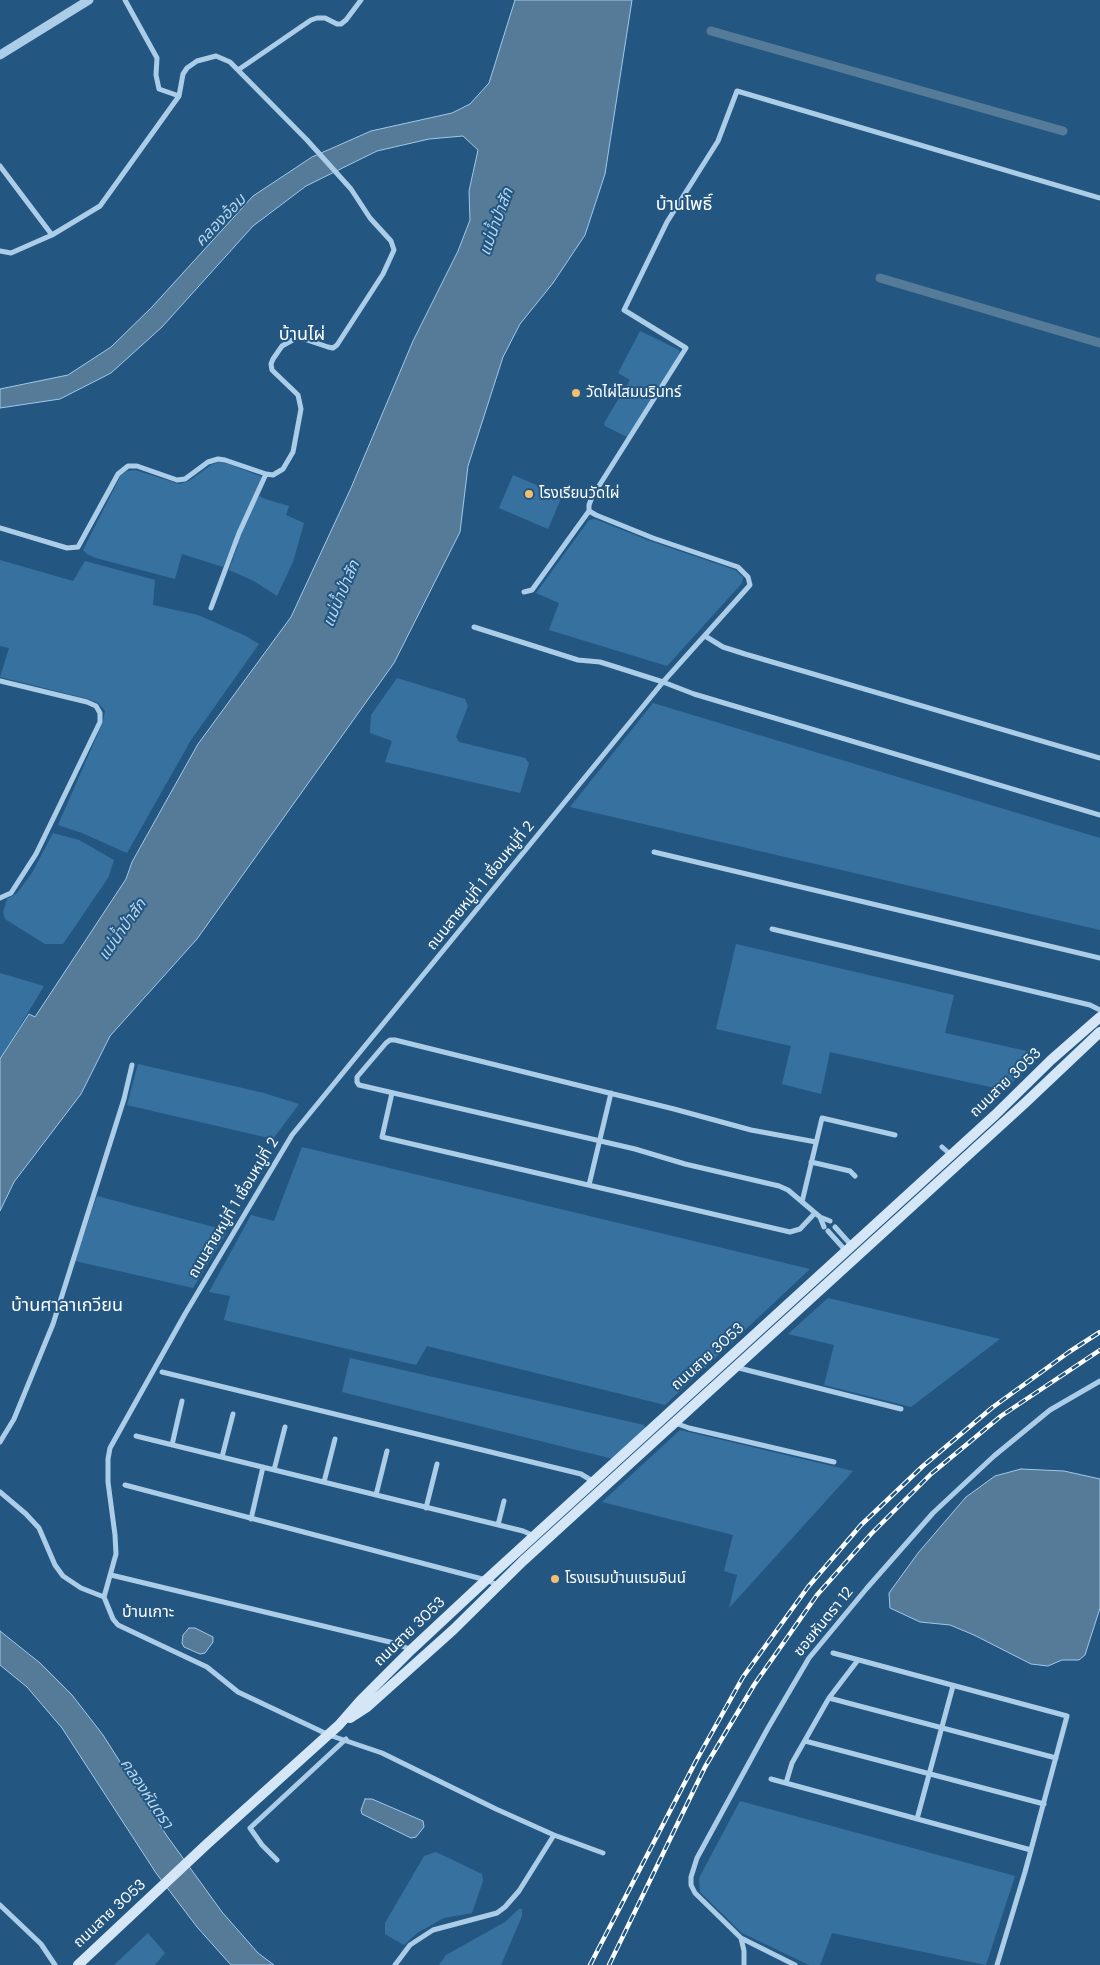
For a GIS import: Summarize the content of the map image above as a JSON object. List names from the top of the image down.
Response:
{
  "streets": {
    "main road": ["ถนนสาย 3053"],
    "street": ["ถนนสายหมู่ที่ 1 เชื่อมหมู่ที่ 2", "ซอยหันตรา 12"]
  },
  "districts": [
    "บ้านโพธิ์",
    "บ้านไผ่",
    "บ้านศาลาเกวียน",
    "บ้านเกาะ"
  ],
  "water": ["คลองอ้อม", "แม่น้ำป่าสัก", "คลองหันตรา"],
  "places": ["วัดไผ่โสมนรินทร์", "โรงเรียนวัดไผ่", "โรงแรมบ้านแรมอินน์"]
}
